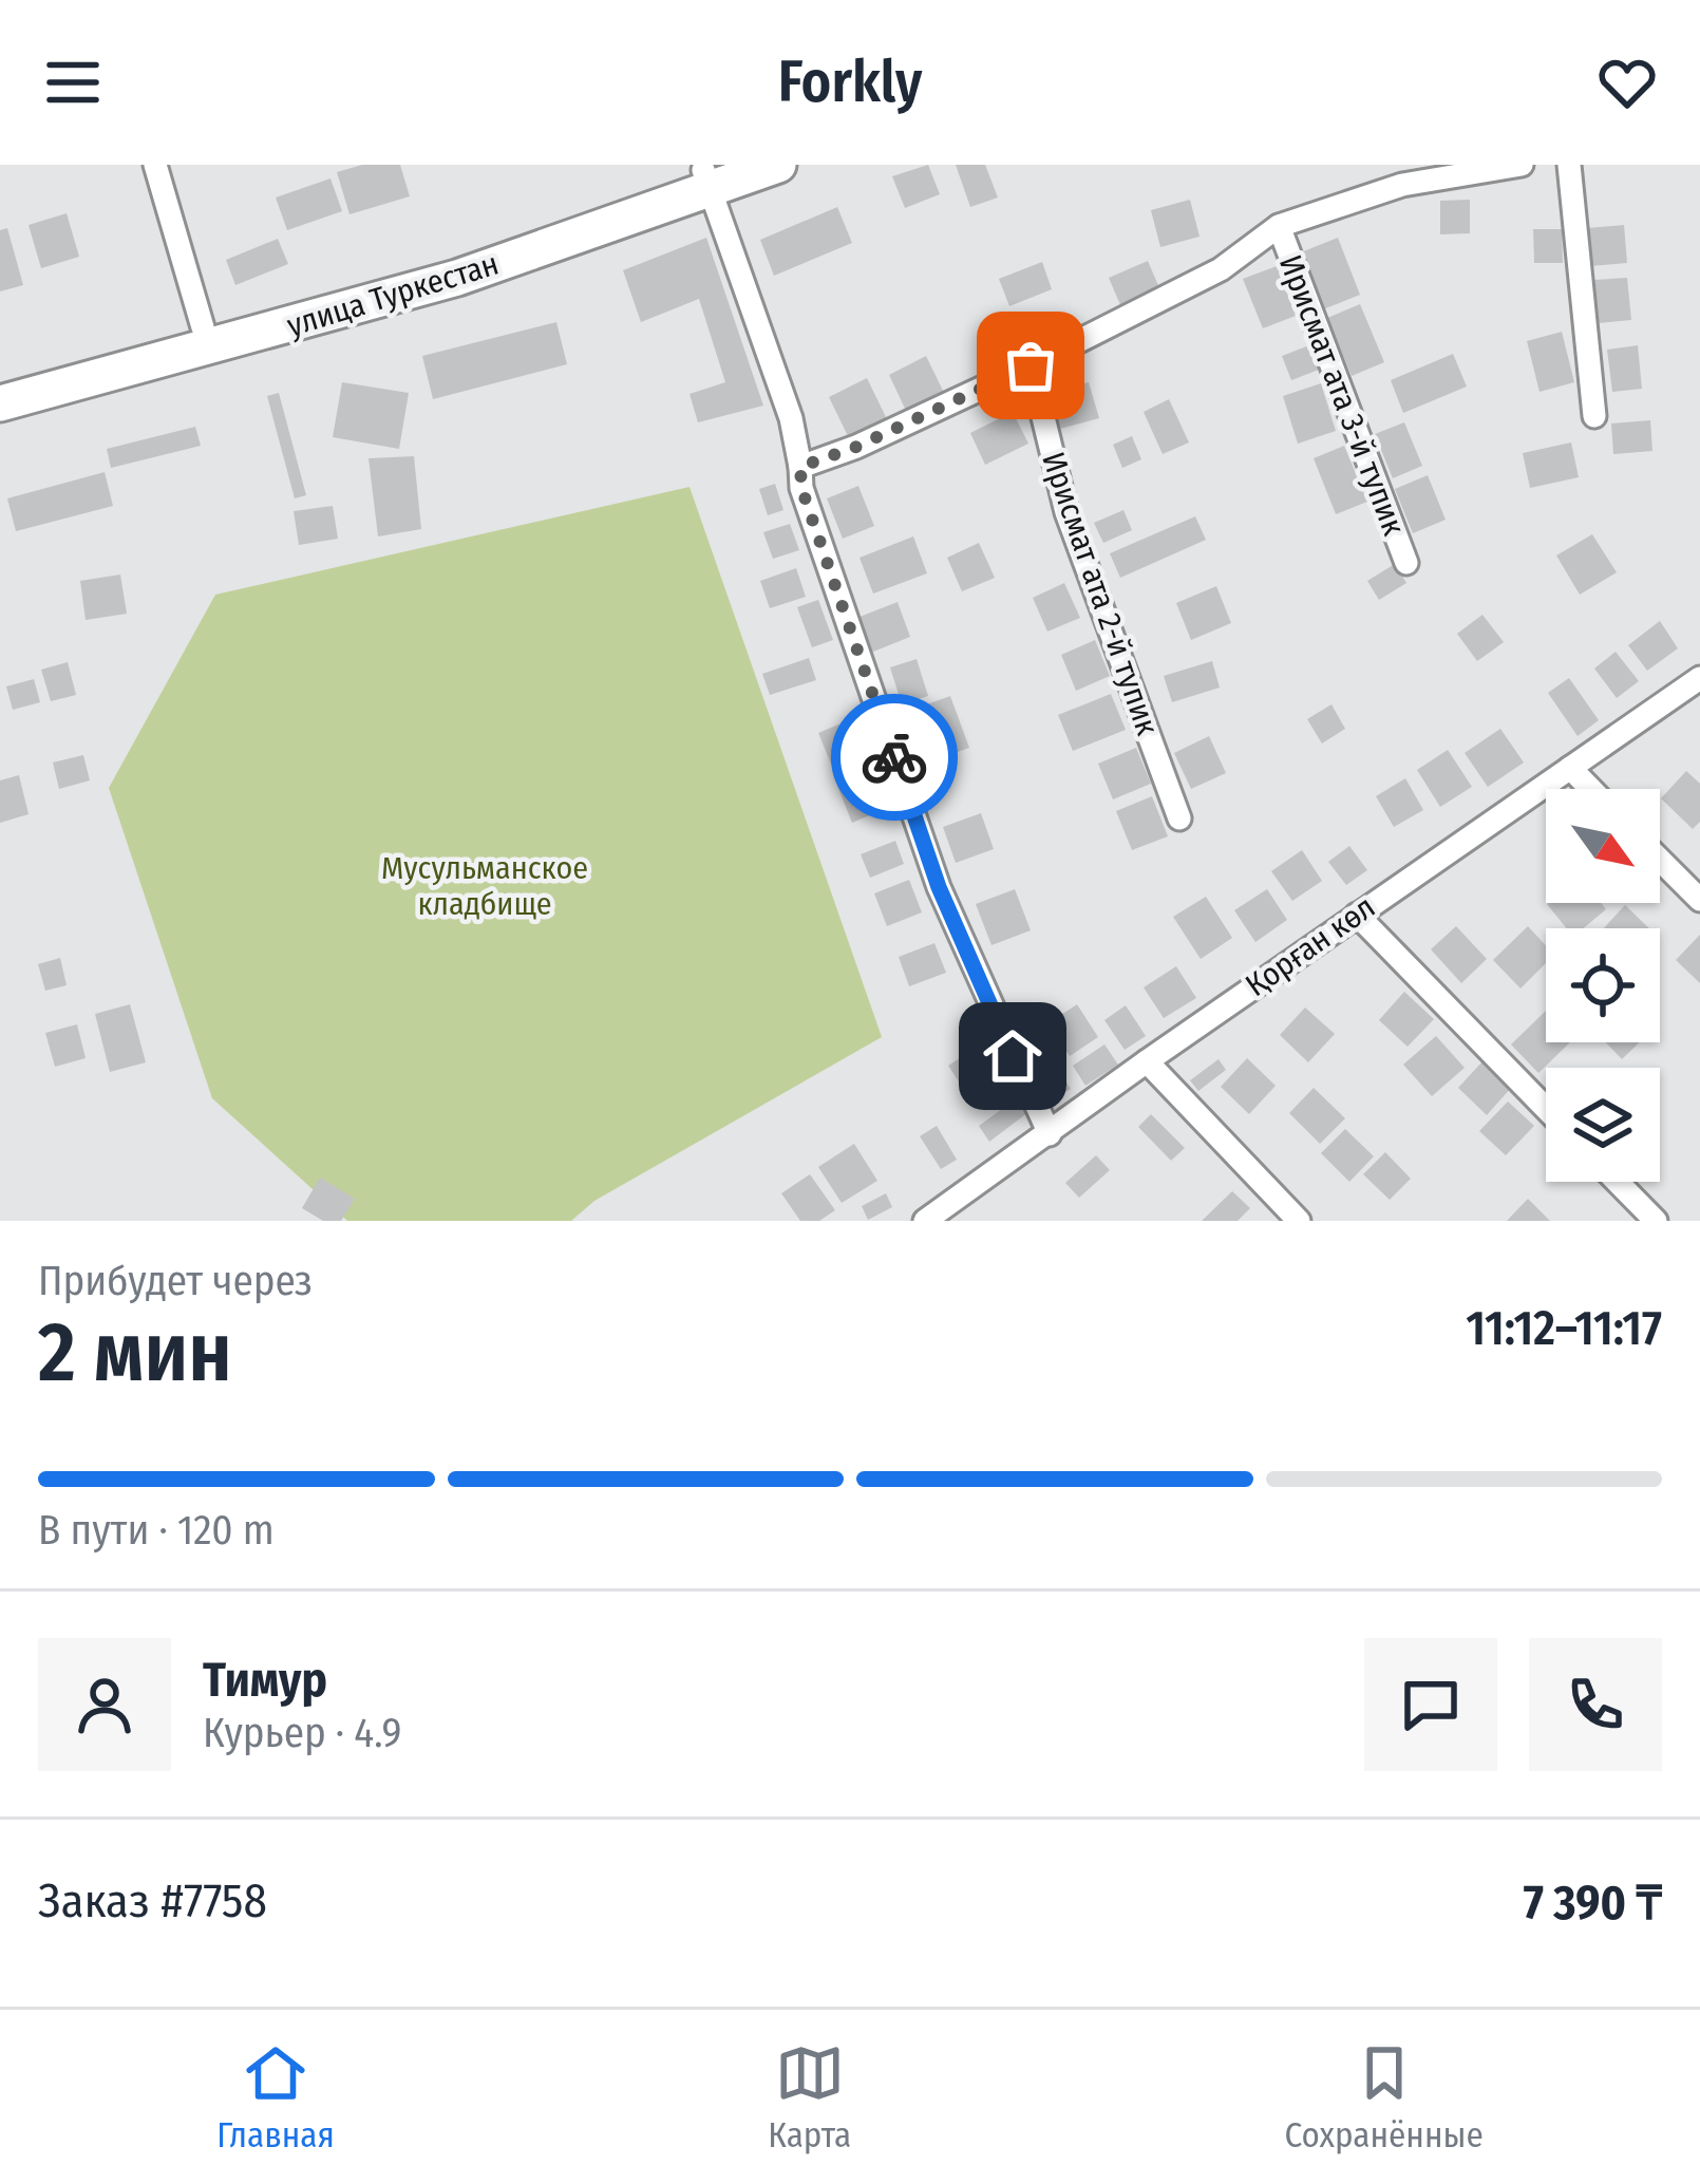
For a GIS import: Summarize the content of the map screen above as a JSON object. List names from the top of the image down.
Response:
{
  "streets": {
    "highway": ["улица Туркестан"],
    "street": ["Ирисмат ата 3-й тупик", "Ирисмат ата 2-й тупик", "Қорған көл"]
  },
  "parks": ["Мусульманское кладбище"],
  "north": "bottom right",
  "page": {
    "header": "Forkly",
    "heading": ["2 мин", "Прибудет через", "11:12–11:17"],
    "panel": [
      "Тимур",
      "Курьер · 4.9",
      "Заказ #7758",
      "7 390 ₸"
    ],
    "bar": "В пути · 120 m",
    "tabs": ["Главная", "Карта", "Сохранённые"]
  }
}
